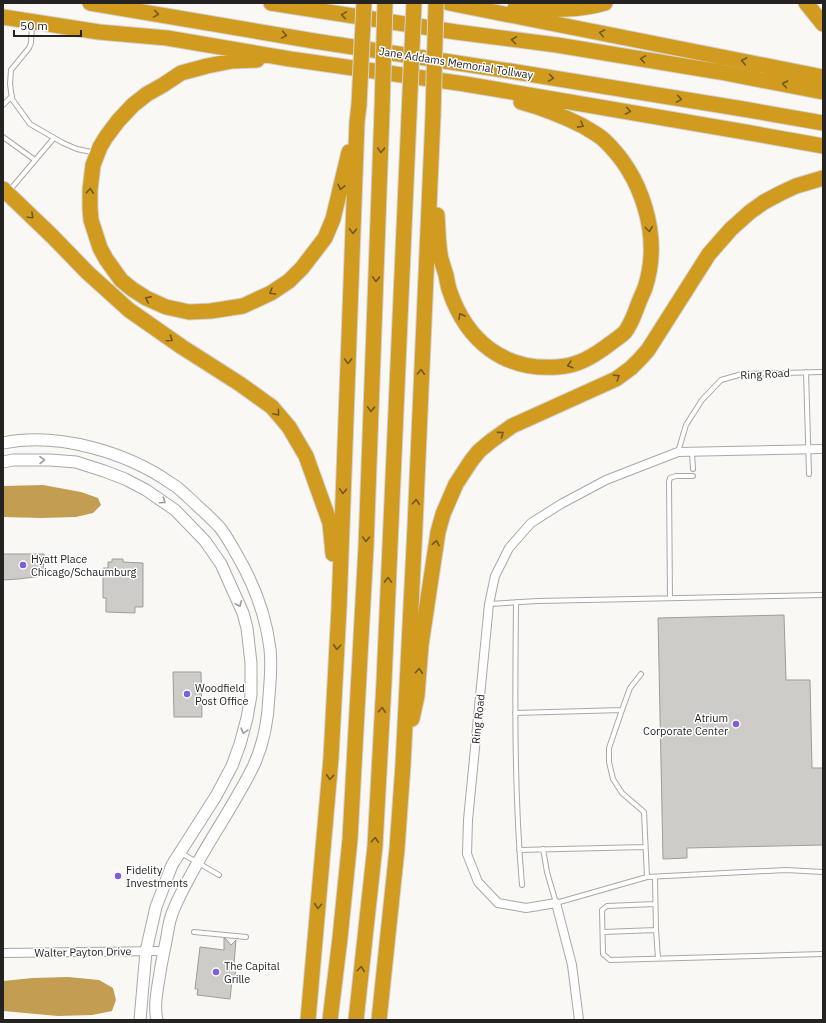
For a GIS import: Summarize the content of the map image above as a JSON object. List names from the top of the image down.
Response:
{
  "streets": {
    "highway": ["Jane Addams Memorial Tollway"],
    "street": ["Ring Road", "Walter Payton Drive"]
  },
  "places": [
    "Hyatt Place Chicago/Schaumburg",
    "Woodfield Post Office",
    "Atrium Corporate Center",
    "Fidelity Investments",
    "The Capital Grille"
  ],
  "scale_bar": "50 m"
}
